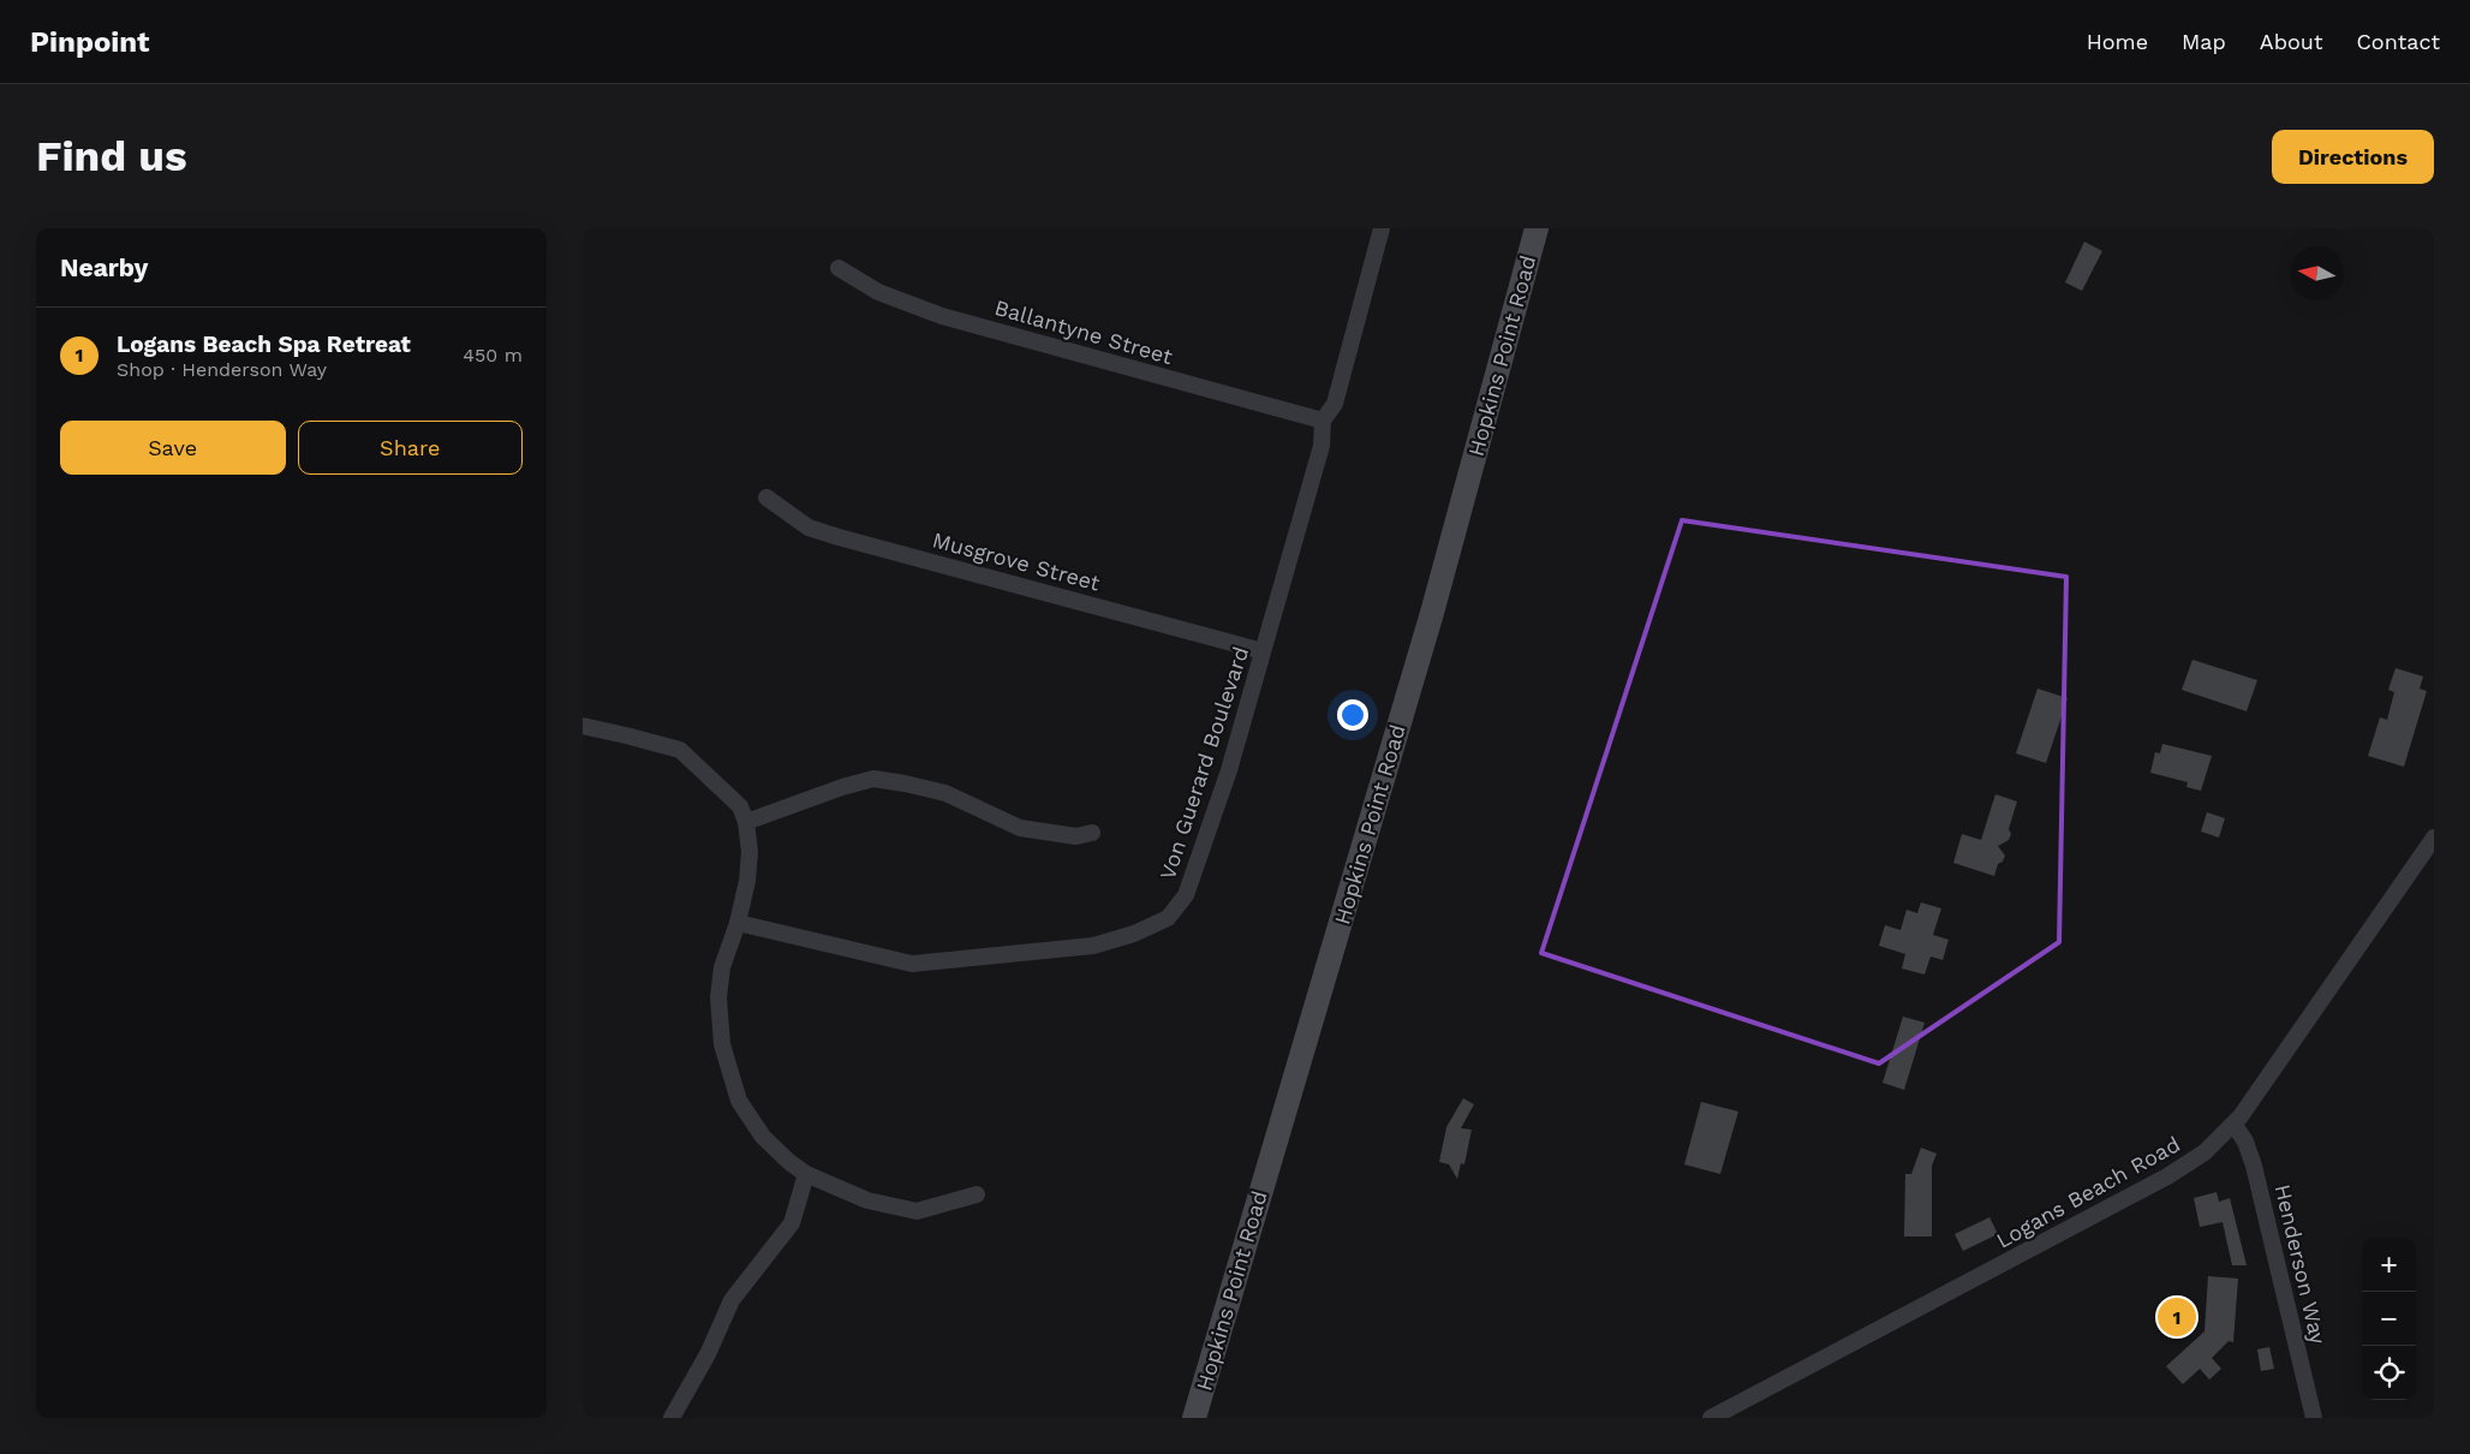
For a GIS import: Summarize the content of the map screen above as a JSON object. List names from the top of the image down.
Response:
{
  "streets": {
    "street": [
      "Ballantyne Street",
      "Hopkins Point Road",
      "Musgrove Street",
      "Von Guerard Boulevard",
      "Logans Beach Road",
      "Henderson Way"
    ]
  },
  "crossings": [
    ["Ballantyne Street", "Von Guerard Boulevard"],
    ["Musgrove Street", "Von Guerard Boulevard"],
    ["Logans Beach Road", "Henderson Way"]
  ],
  "north": "left",
  "page": {
    "header": "Pinpoint",
    "nav": [
      "Home",
      "Map",
      "About",
      "Contact"
    ],
    "buttons": [
      "Directions",
      ["Save", "Share"]
    ],
    "title": "Find us",
    "heading": "Nearby",
    "list": [
      {
        "mark": "1",
        "name": "Logans Beach Spa Retreat",
        "note": "Shop · Henderson Way",
        "value": "450 m"
      }
    ],
    "map_buttons": ["+", "−"],
    "pins": "1"
  }
}
